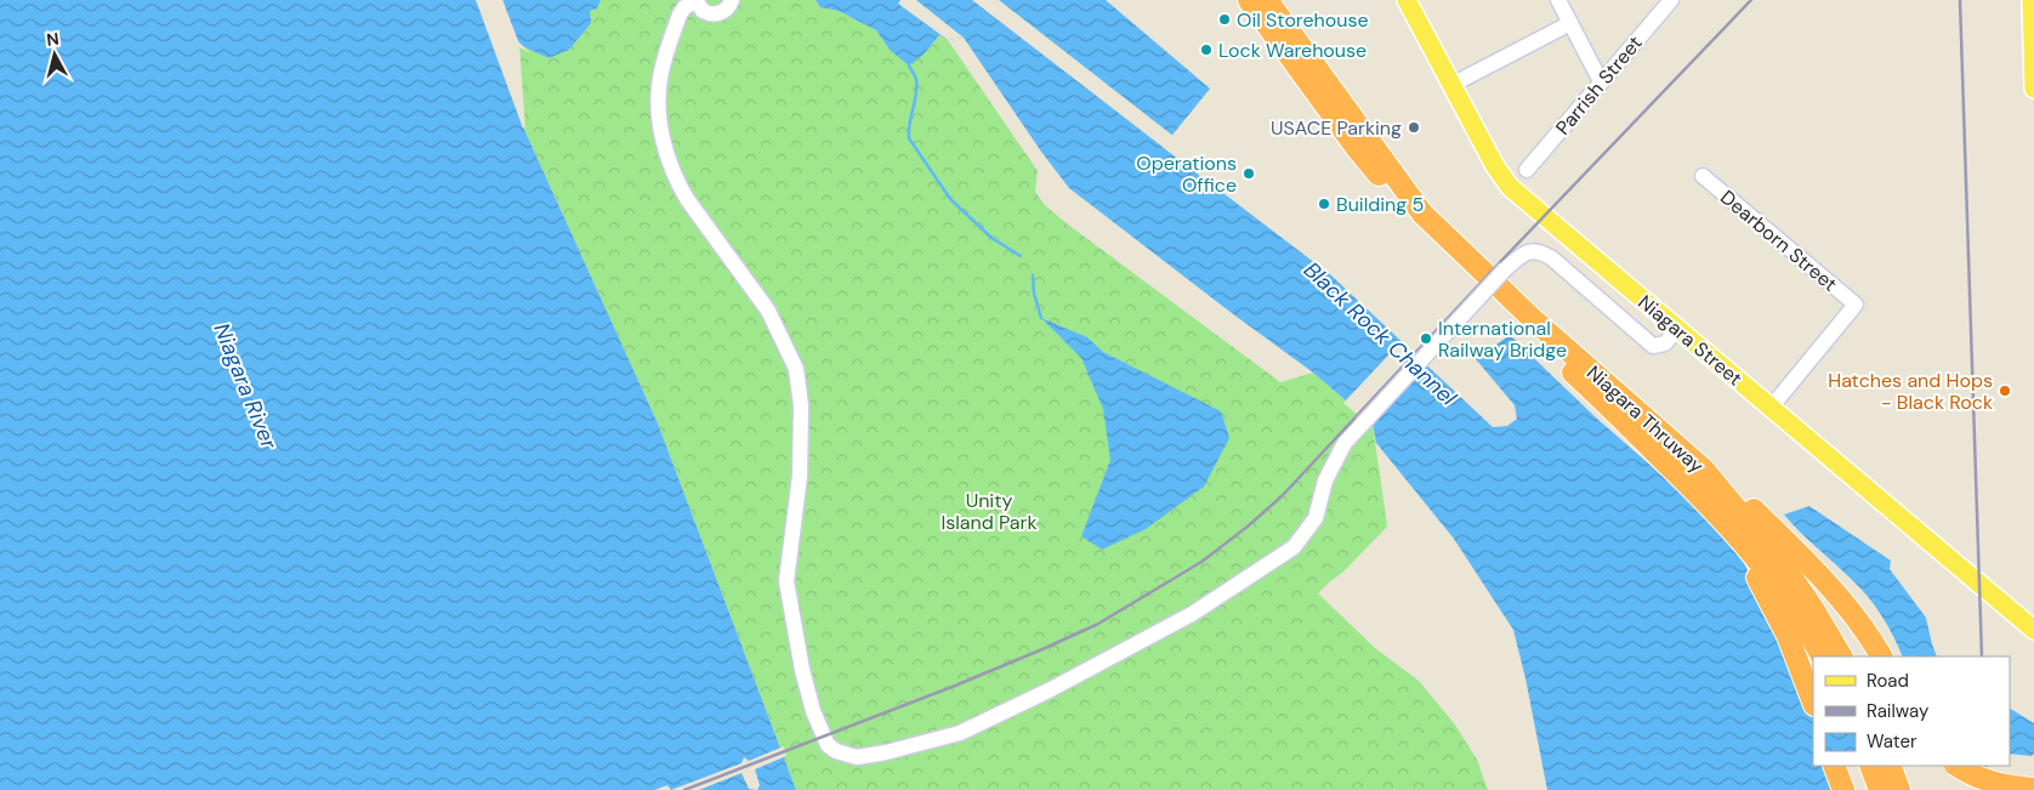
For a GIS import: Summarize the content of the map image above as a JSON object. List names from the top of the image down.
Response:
{
  "streets": {
    "highway": ["Niagara Thruway"],
    "main road": ["Niagara Street"],
    "street": ["Parrish Street", "Dearborn Street"]
  },
  "crossings": [
    ["Dearborn Street", "Niagara Street"]
  ],
  "water": ["Black Rock Channel", "Niagara River"],
  "parks": ["Unity Island Park"],
  "places": [
    "Oil Storehouse",
    "Lock Warehouse",
    "USACE Parking",
    "Operations Office",
    "Building 5",
    "International Railway Bridge",
    "Hatches and Hops - Black Rock"
  ],
  "legend": ["Road", "Railway", "Water"],
  "north": "top"
}
